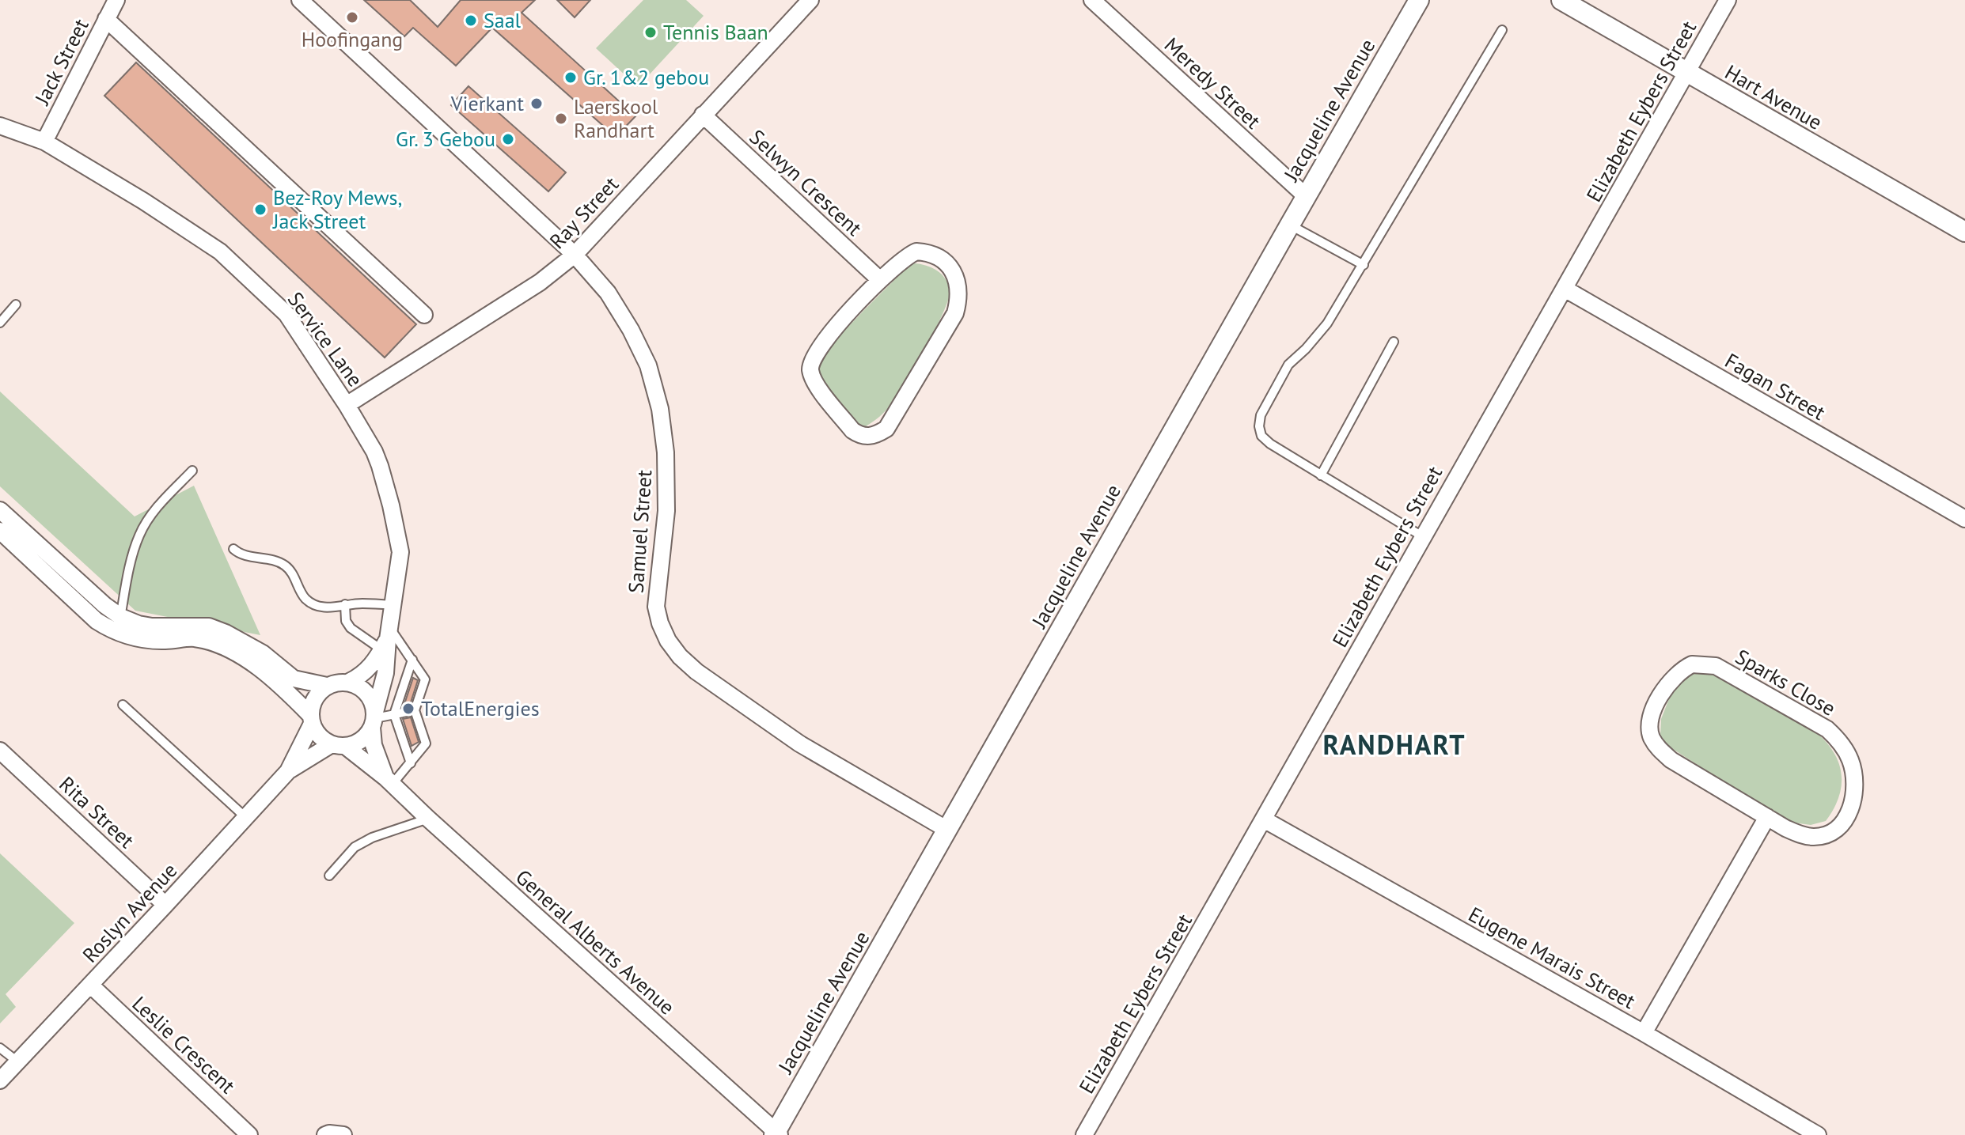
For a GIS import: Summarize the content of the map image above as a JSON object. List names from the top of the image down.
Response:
{
  "streets": {
    "street": [
      "Jack Street",
      "Meredy Street",
      "Hart Avenue",
      "Jacqueline Avenue",
      "Elizabeth Eybers Street",
      "Selwyn Crescent",
      "Ray Street",
      "Service Lane",
      "Fagan Street",
      "Samuel Street",
      "Sparks Close",
      "Rita Street",
      "Roslyn Avenue",
      "General Alberts Avenue",
      "Eugene Marais Street",
      "Leslie Crescent"
    ]
  },
  "crossings": [
    ["Jack Street", "Service Lane"],
    ["Meredy Street", "Jacqueline Avenue"],
    ["Hart Avenue", "Elizabeth Eybers Street"],
    ["Jacqueline Avenue", "Samuel Street"],
    ["Jacqueline Avenue", "General Alberts Avenue"],
    ["Elizabeth Eybers Street", "Fagan Street"],
    ["Elizabeth Eybers Street", "Eugene Marais Street"],
    ["Selwyn Crescent", "Ray Street"],
    ["Ray Street", "Service Lane"],
    ["Ray Street", "Samuel Street"],
    ["Service Lane", "General Alberts Avenue"],
    ["Rita Street", "Roslyn Avenue"],
    ["Roslyn Avenue", "Leslie Crescent"]
  ],
  "districts": ["RANDHART"],
  "places": [
    "Hoofingang",
    "Saal",
    "Tennis Baan",
    "Gr. 1&2 gebou",
    "Vierkant",
    "Laerskool Randhart",
    "Gr. 3 Gebou",
    "Bez-Roy Mews, Jack Street",
    "TotalEnergies"
  ]
}
